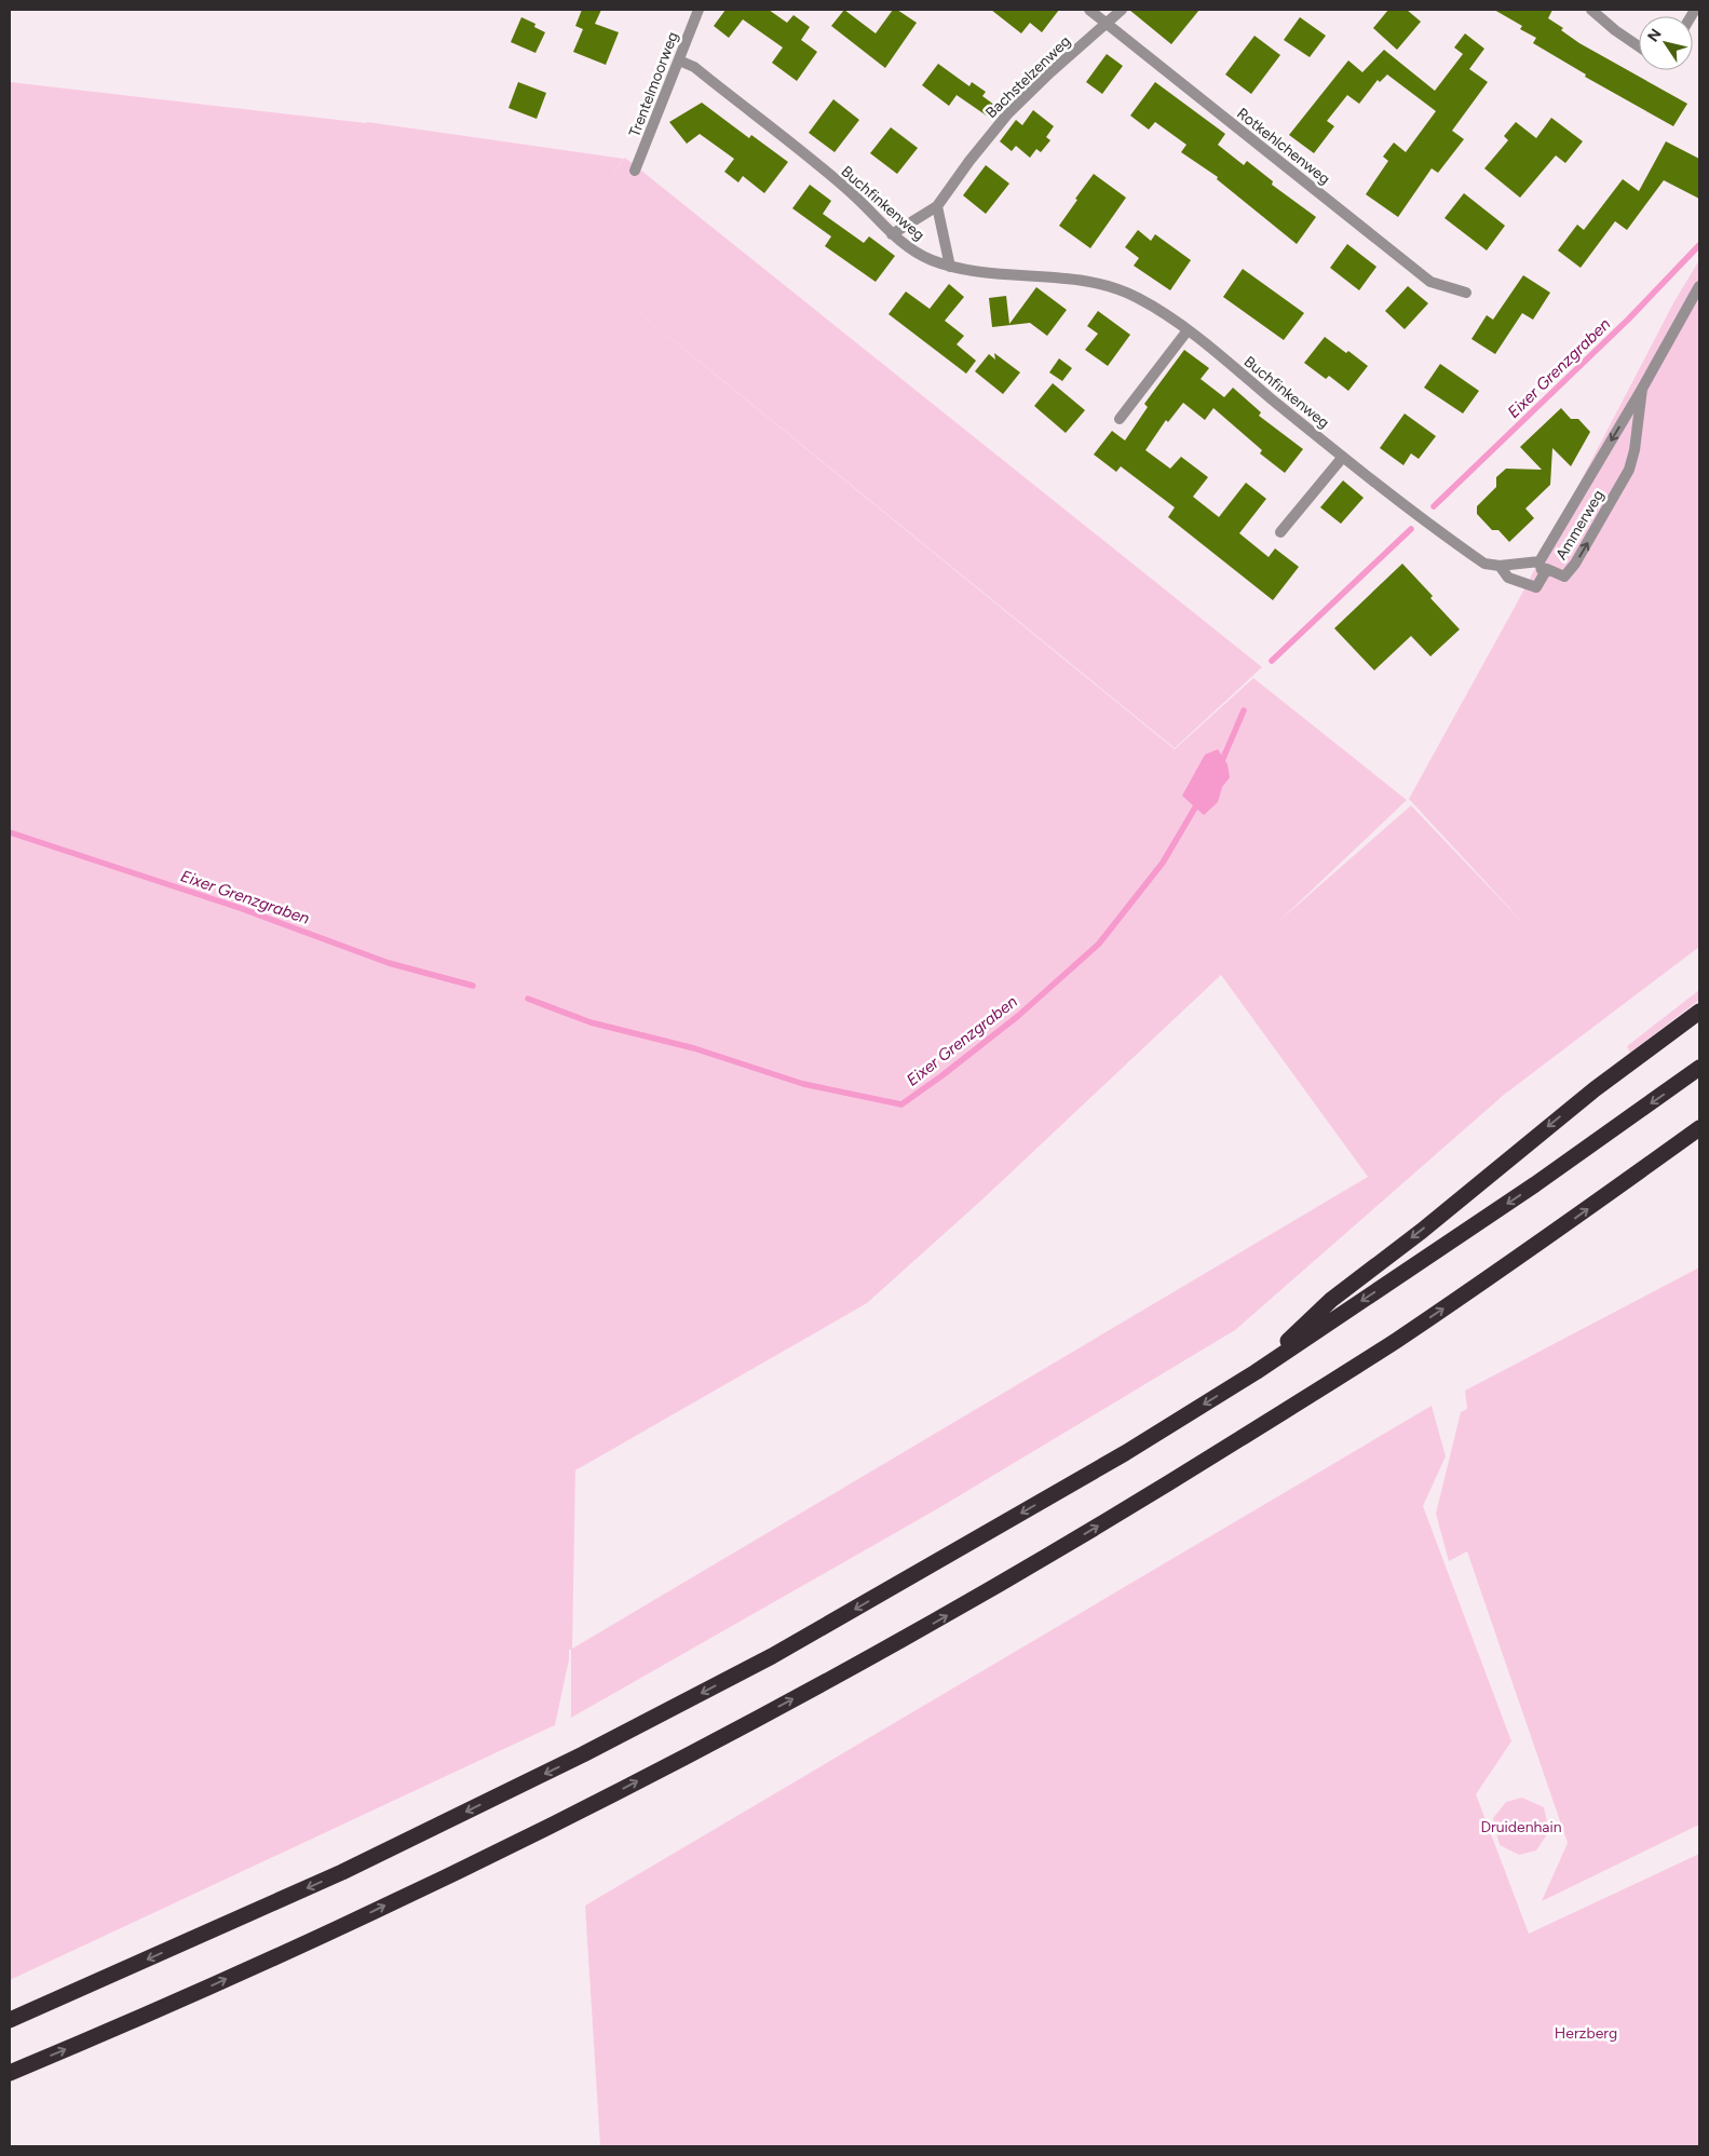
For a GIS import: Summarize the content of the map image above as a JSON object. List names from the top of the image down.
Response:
{
  "streets": {
    "street": [
      "Bachstelzenweg",
      "Trentelmoorweg",
      "Rotkehlchenweg",
      "Buchfinkenweg",
      "Ammerweg"
    ]
  },
  "crossings": [
    ["Bachstelzenweg", "Rotkehlchenweg"],
    ["Bachstelzenweg", "Buchfinkenweg"],
    ["Trentelmoorweg", "Buchfinkenweg"],
    ["Buchfinkenweg", "Ammerweg"]
  ],
  "water": ["Eixer Grenzgraben"],
  "parks": ["Druidenhain", "Herzberg"],
  "north": "top left"
}
